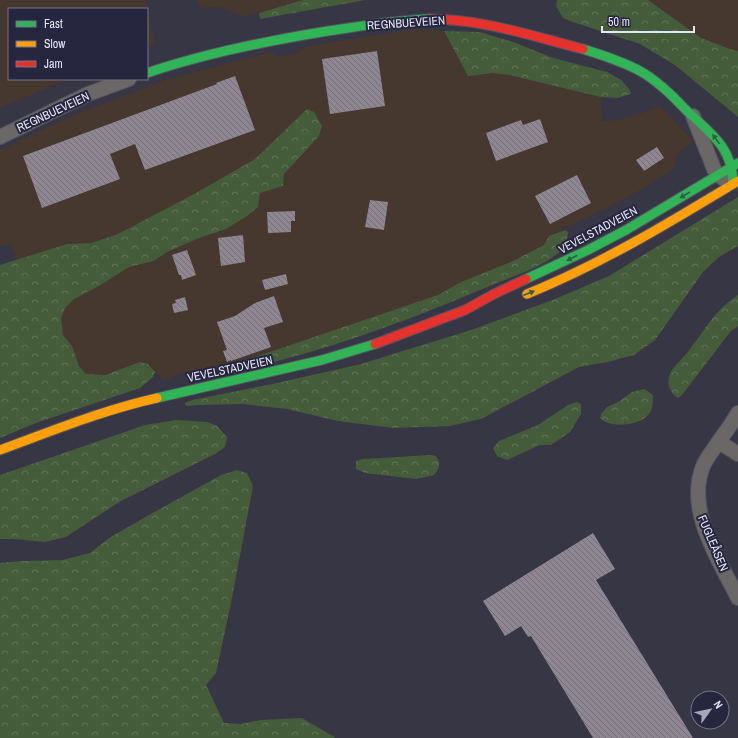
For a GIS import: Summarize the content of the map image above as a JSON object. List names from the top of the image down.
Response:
{
  "streets": {
    "main road": ["REGNBUEVEIEN", "VEVELSTADVEIEN"],
    "street": ["FUGLEÅSEN"]
  },
  "crossings": [
    ["REGNBUEVEIEN", "VEVELSTADVEIEN"]
  ],
  "legend": ["Fast", "Slow", "Jam"],
  "scale_bar": "50 m",
  "north": "top right"
}
